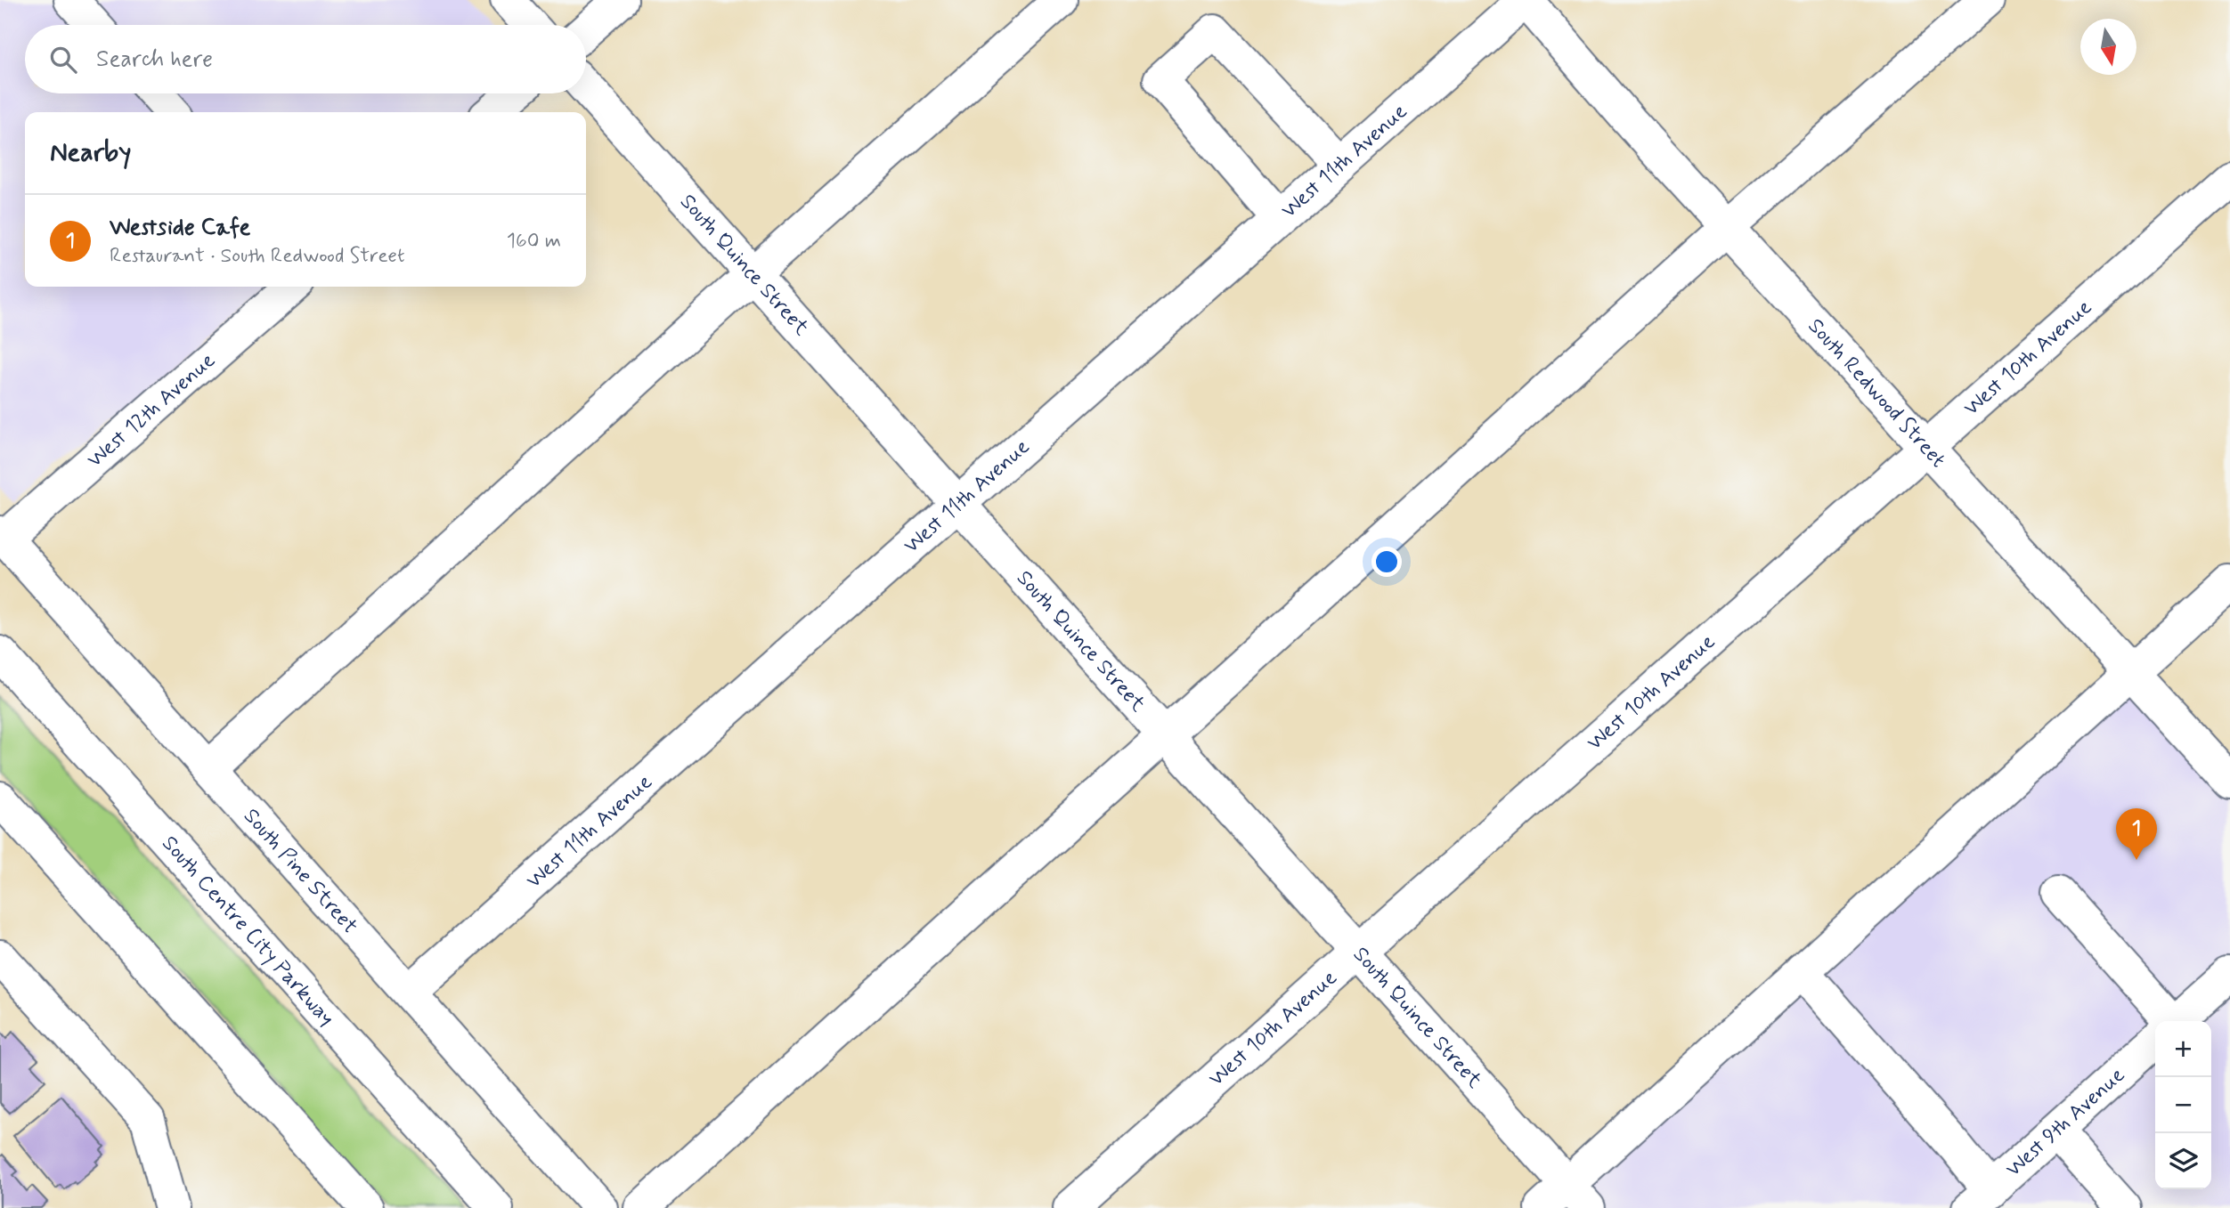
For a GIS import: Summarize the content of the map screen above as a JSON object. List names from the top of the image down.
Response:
{
  "streets": {
    "main road": [
      "West 11th Avenue",
      "South Quince Street",
      "West 10th Avenue",
      "South Redwood Street",
      "West 12th Avenue",
      "South Pine Street",
      "South Centre City Parkway",
      "West 9th Avenue"
    ]
  },
  "crossings": [
    ["West 11th Avenue", "South Quince Street"],
    ["West 11th Avenue", "South Redwood Street"],
    ["West 11th Avenue", "South Pine Street"],
    ["South Quince Street", "West 10th Avenue"],
    ["West 10th Avenue", "South Redwood Street"],
    ["West 12th Avenue", "South Pine Street"]
  ],
  "north": "bottom",
  "page": {
    "search": "Search here",
    "heading": "Nearby",
    "list": [
      {
        "mark": "1",
        "name": "Westside Cafe",
        "note": "Restaurant · South Redwood Street",
        "value": "160 m"
      }
    ],
    "pins": "1",
    "map_buttons": ["+", "−"]
  }
}
